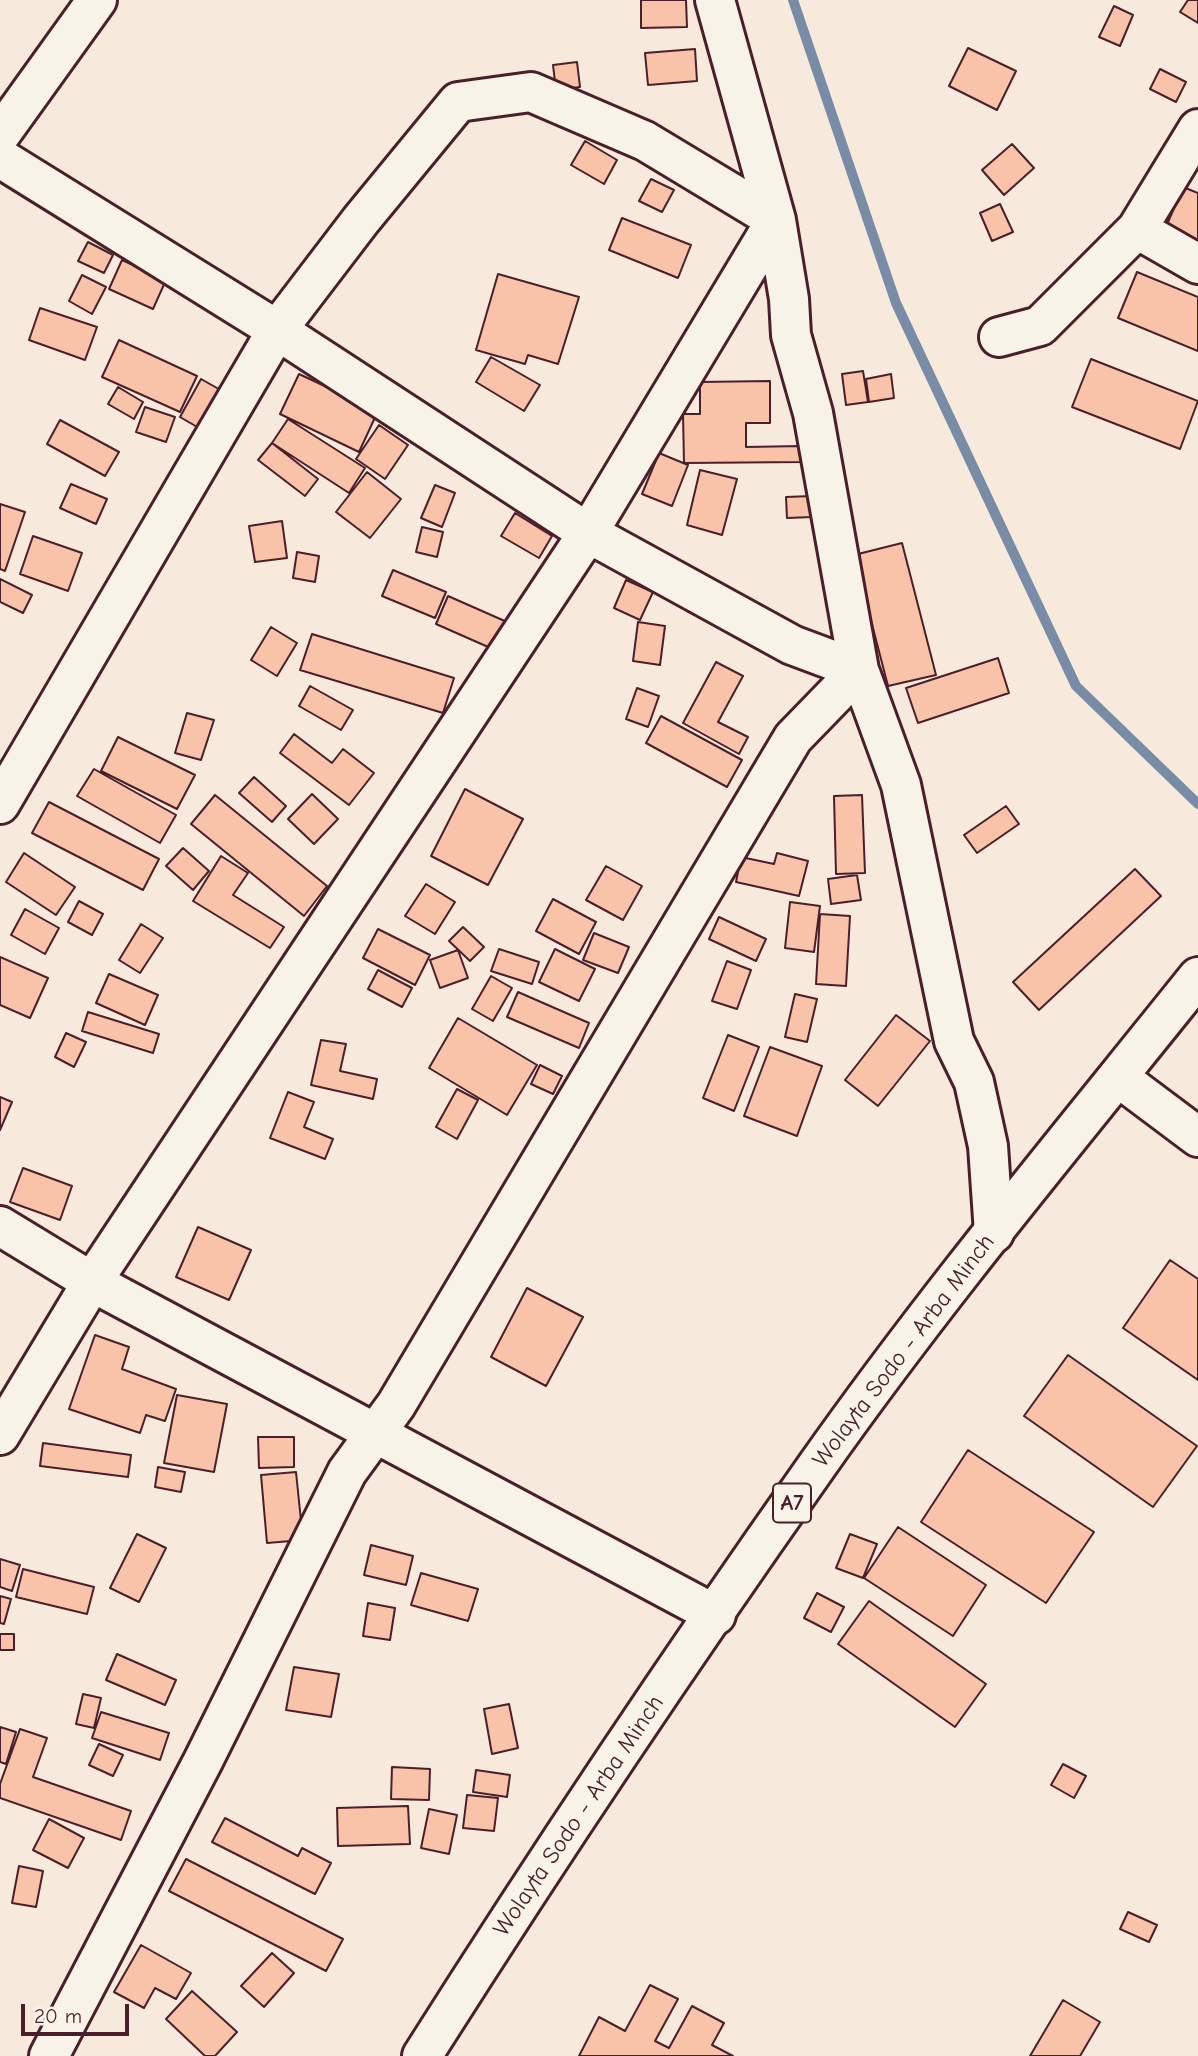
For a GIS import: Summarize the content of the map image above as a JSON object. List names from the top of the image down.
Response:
{
  "streets": {
    "main road": ["Wolayta Sodo - Arba Minch", "A7"]
  },
  "scale_bar": "20 m"
}
